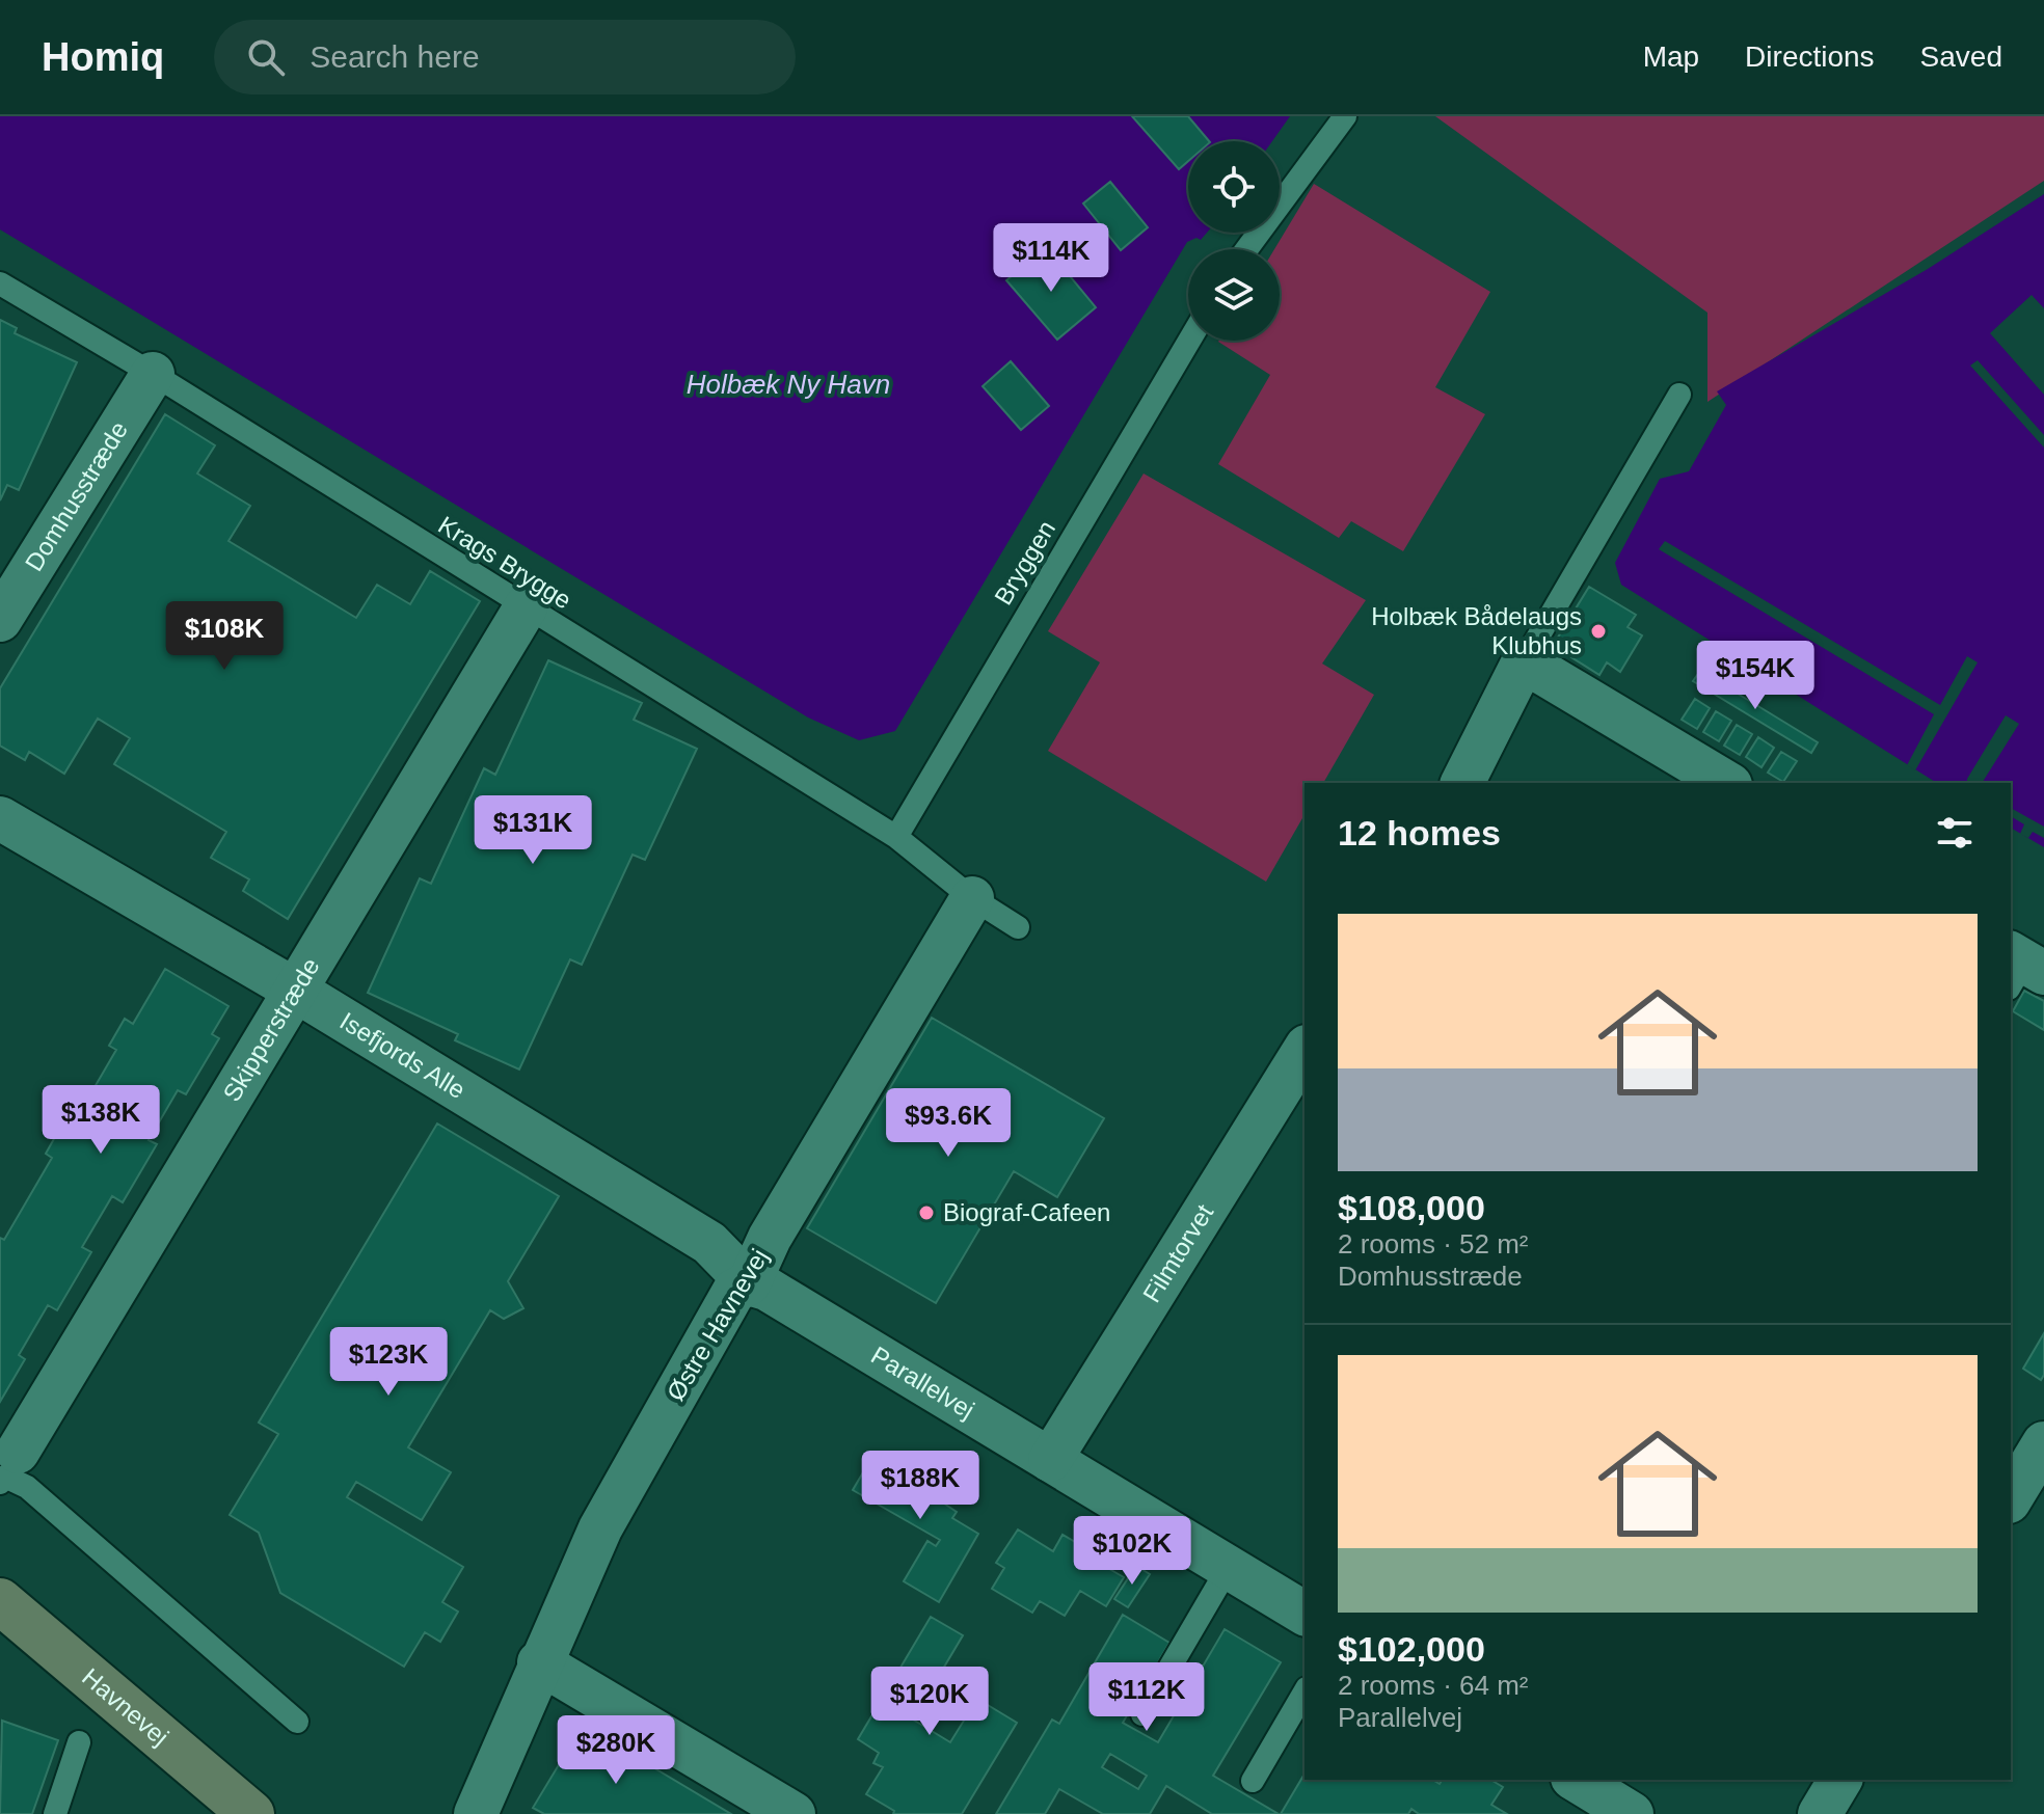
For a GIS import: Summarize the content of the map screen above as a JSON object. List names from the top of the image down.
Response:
{
  "streets": {
    "street": [
      "Domhusstræde",
      "Skipperstræde",
      "Isefjords Alle",
      "Filmtorvet",
      "Østre Havnevej",
      "Parallelvej",
      "Havnevej"
    ],
    "lane": ["Krags Brygge", "Bryggen"]
  },
  "crossings": [
    ["Domhusstræde", "Krags Brygge"],
    ["Krags Brygge", "Bryggen"],
    ["Krags Brygge", "Skipperstræde"],
    ["Krags Brygge", "Østre Havnevej"],
    ["Skipperstræde", "Isefjords Alle"],
    ["Isefjords Alle", "Østre Havnevej"],
    ["Isefjords Alle", "Parallelvej"],
    ["Filmtorvet", "Parallelvej"],
    ["Østre Havnevej", "Parallelvej"]
  ],
  "water": ["Holbæk Ny Havn"],
  "places": ["Holbæk Bådelaugs Klubhus", "Biograf-Cafeen"],
  "page": {
    "header": "Homiq",
    "search": "Search here",
    "nav": ["Map", "Directions", "Saved"],
    "price": [
      "$114K",
      "$108K",
      "$154K",
      "$131K",
      "$138K",
      "$93.6K",
      "$123K",
      "$188K",
      "$102K",
      "$112K",
      "$120K",
      "$280K"
    ],
    "heading": "12 homes",
    "list": [
      {
        "name": "$108,000",
        "note": "2 rooms · 52 m² · Domhusstræde"
      },
      {
        "name": "$102,000",
        "note": "2 rooms · 64 m² · Parallelvej"
      }
    ]
  }
}
